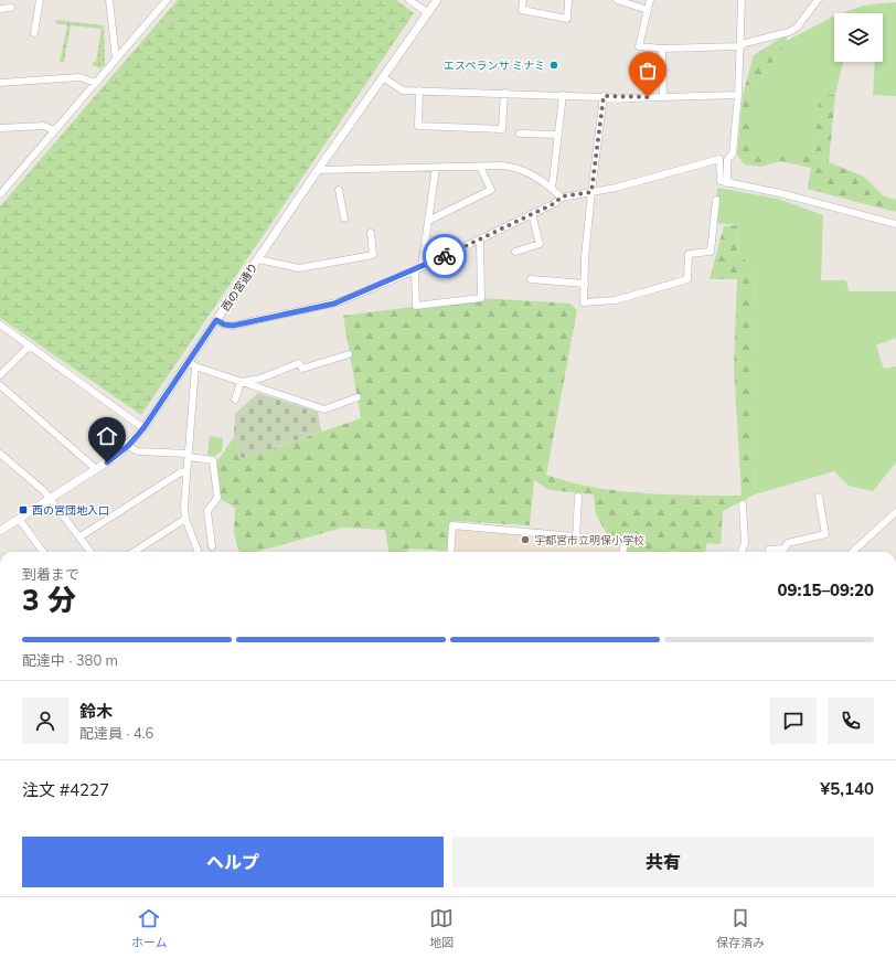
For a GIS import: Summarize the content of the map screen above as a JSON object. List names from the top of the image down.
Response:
{
  "streets": {
    "street": ["西の宮通り"]
  },
  "places": {
    "other": ["エスペランサ ミナミ", "宇都宮市立明保小学校"],
    "transit": ["西の宮団地入口"]
  },
  "page": {
    "heading": ["3 分", "到着まで", "09:15–09:20"],
    "panel": [
      "鈴木",
      "配達員 · 4.6",
      "注文 #4227",
      "¥5,140"
    ],
    "bar": "配達中 · 380 m",
    "buttons": ["ヘルプ", "共有"],
    "tabs": ["ホーム", "地図", "保存済み"]
  }
}
